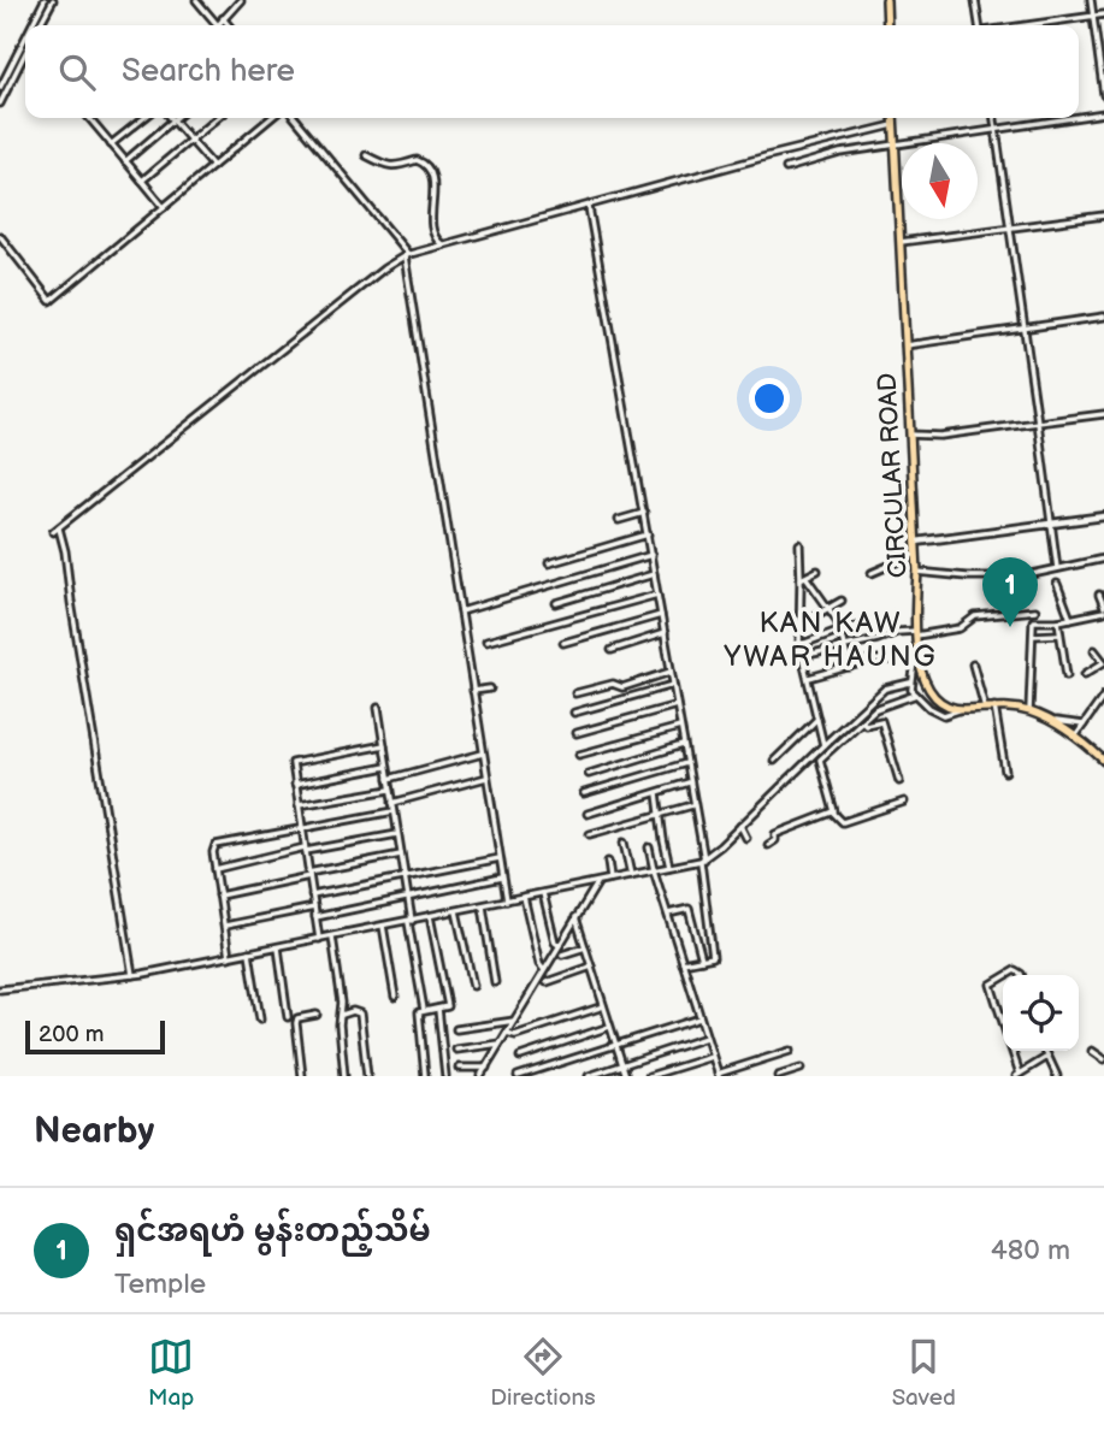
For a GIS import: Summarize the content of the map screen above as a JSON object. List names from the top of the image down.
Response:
{
  "streets": {
    "main road": ["CIRCULAR ROAD"]
  },
  "districts": ["KAN KAW YWAR HAUNG"],
  "scale_bar": "200 m",
  "north": "bottom",
  "page": {
    "search": "Search here",
    "pins": "1",
    "scale": "200 m",
    "heading": "Nearby",
    "list": [
      {
        "mark": "1",
        "name": "ရှင်အရဟံ မွန်းတည့်သိမ်",
        "note": "Temple",
        "value": "480 m"
      }
    ],
    "nav": ["Map", "Directions", "Saved"]
  }
}
